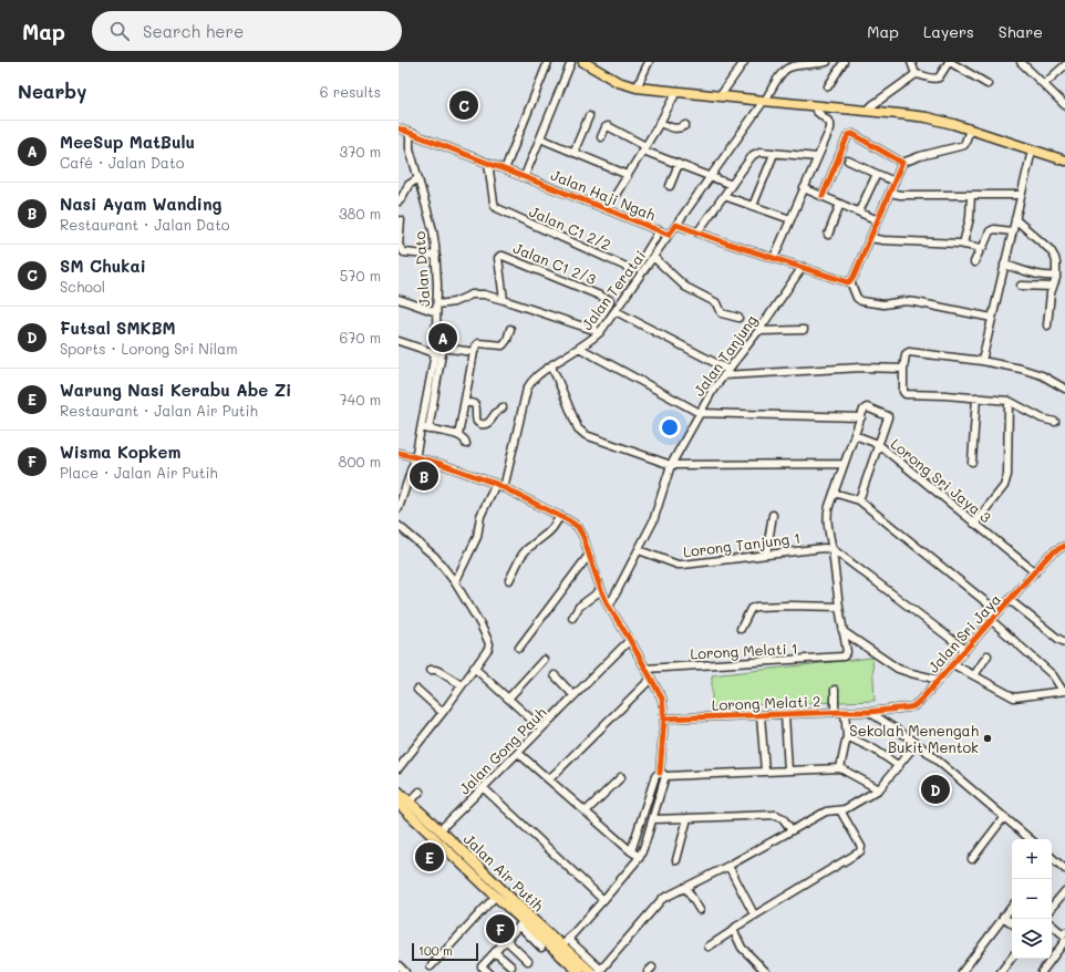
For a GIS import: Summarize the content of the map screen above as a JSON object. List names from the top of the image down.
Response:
{
  "streets": {
    "main road": ["Jalan Air Putih"],
    "street": [
      "Jalan Haji Ngah",
      "Jalan C1 2/2",
      "Jalan C1 2/3",
      "Jalan Dato",
      "Jalan Teratai",
      "Jalan Tanjung",
      "Lorong Sri Jaya 3",
      "Lorong Tanjung 1",
      "Jalan Sri Jaya",
      "Lorong Melati 1",
      "Lorong Melati 2",
      "Jalan Gong Pauh"
    ]
  },
  "crossings": [
    ["Jalan Haji Ngah", "Jalan C1 2/2"],
    ["Jalan Haji Ngah", "Jalan Dato"],
    ["Jalan Haji Ngah", "Jalan Teratai"],
    ["Jalan Tanjung", "Lorong Tanjung 1"],
    ["Lorong Sri Jaya 3", "Jalan Sri Jaya"],
    ["Jalan Sri Jaya", "Lorong Melati 2"],
    ["Jalan Gong Pauh", "Jalan Air Putih"]
  ],
  "places": ["Sekolah Menengah Bukit Mentok"],
  "scale_bar": "100 m",
  "page": {
    "header": "Map",
    "search": "Search here",
    "nav": ["Map", "Layers", "Share"],
    "heading": ["Nearby", "6 results"],
    "pins": [
      "C",
      "A",
      "B",
      "D",
      "E",
      "F"
    ],
    "list": [
      {
        "mark": "A",
        "name": "MeeSup MatBulu",
        "note": "Café · Jalan Dato",
        "value": "370 m"
      },
      {
        "mark": "B",
        "name": "Nasi Ayam Wanding",
        "note": "Restaurant · Jalan Dato",
        "value": "380 m"
      },
      {
        "mark": "C",
        "name": "SM Chukai",
        "note": "School",
        "value": "570 m"
      },
      {
        "mark": "D",
        "name": "Futsal SMKBM",
        "note": "Sports · Lorong Sri Nilam",
        "value": "670 m"
      },
      {
        "mark": "E",
        "name": "Warung Nasi Kerabu Abe Zi",
        "note": "Restaurant · Jalan Air Putih",
        "value": "740 m"
      },
      {
        "mark": "F",
        "name": "Wisma Kopkem",
        "note": "Place · Jalan Air Putih",
        "value": "800 m"
      }
    ],
    "map_buttons": ["+", "−"],
    "scale": "100 m"
  }
}
